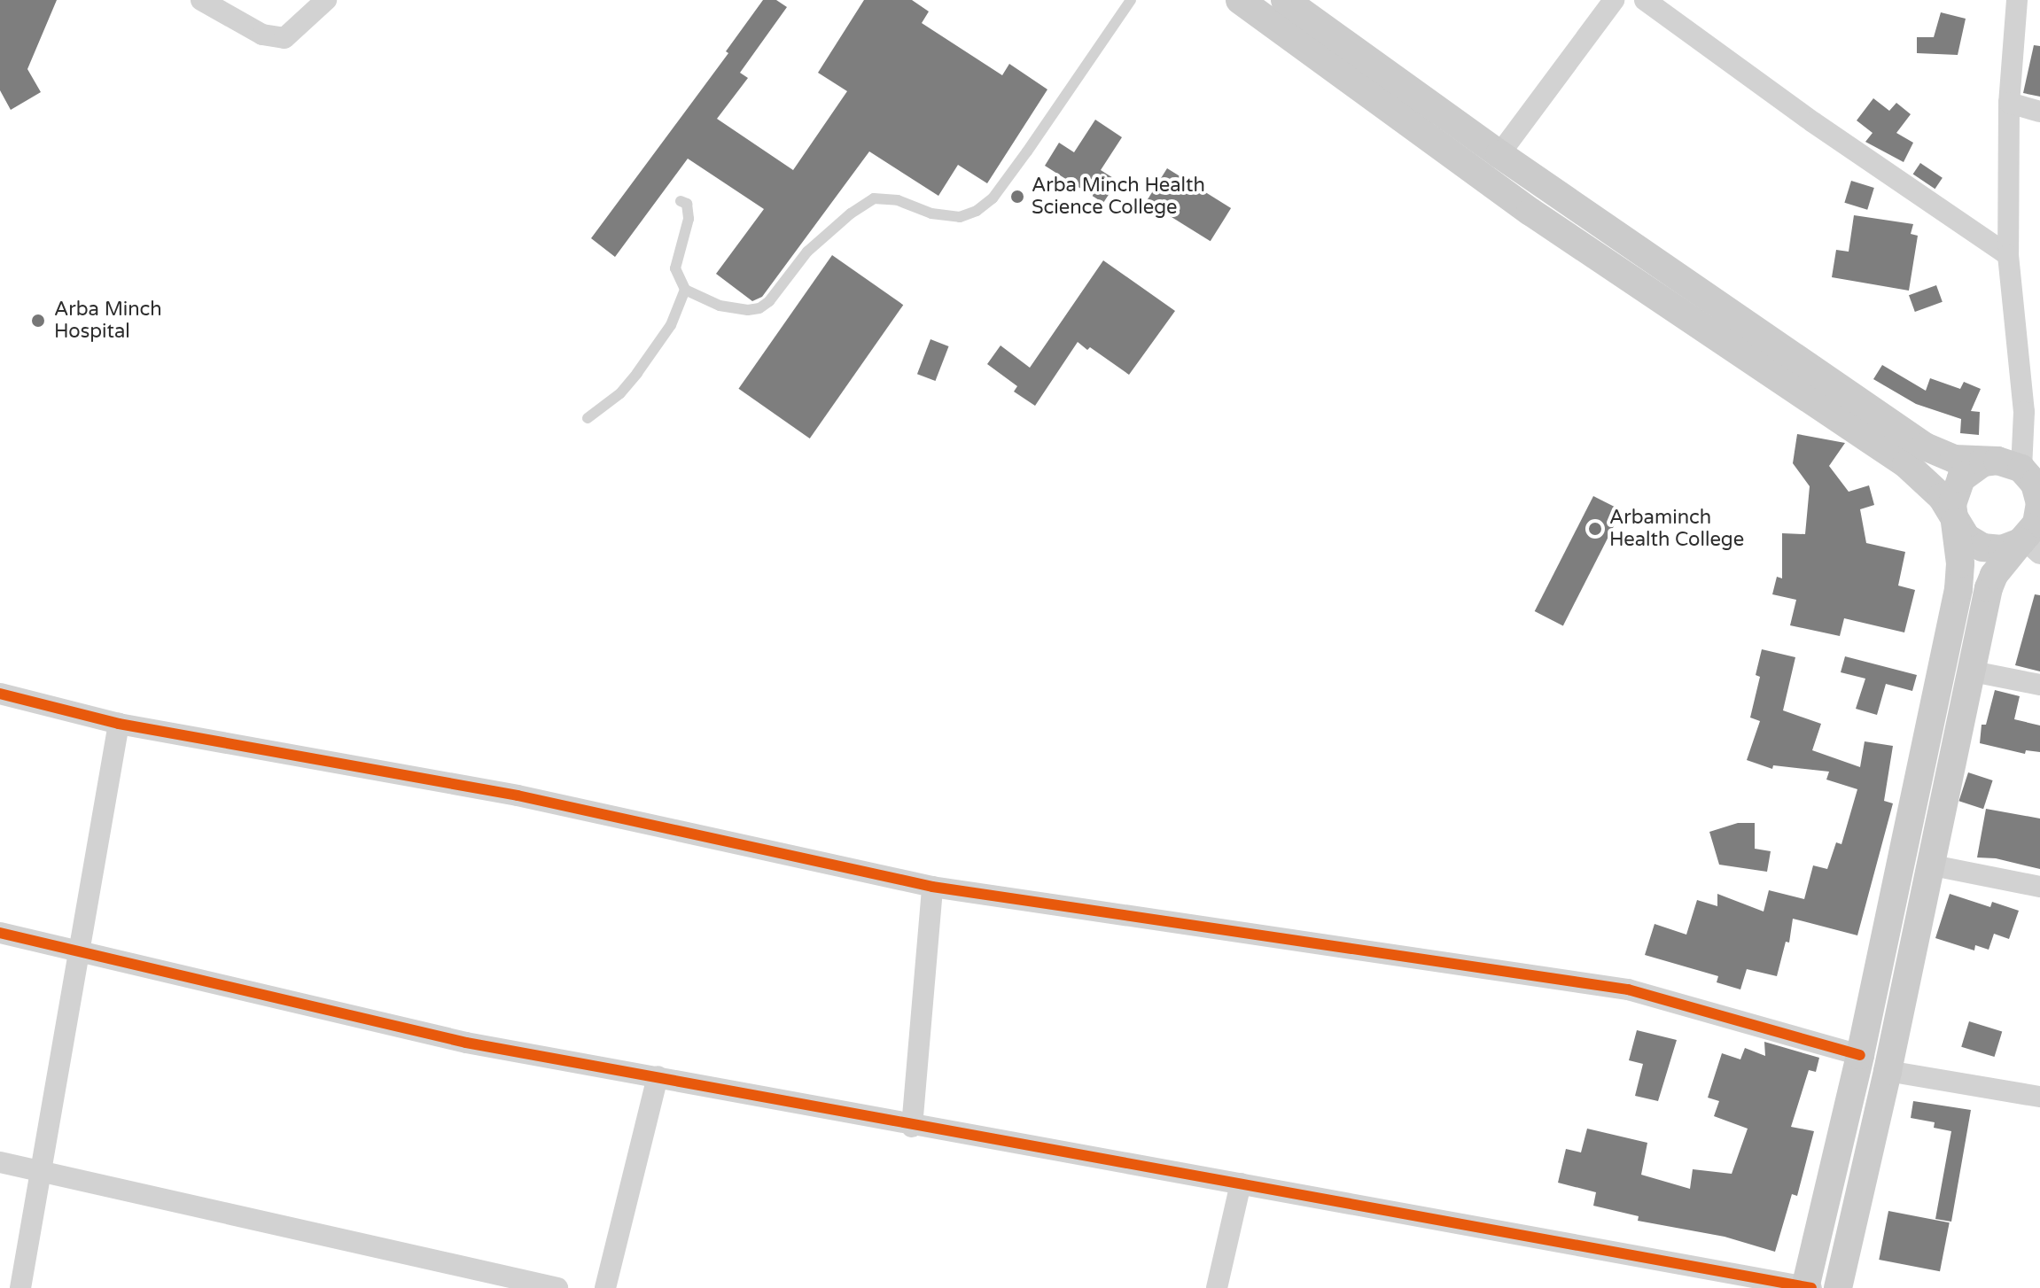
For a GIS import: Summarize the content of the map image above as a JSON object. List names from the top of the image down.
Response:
{
  "places": ["Arba Minch Health Science College", "Arba Minch Hospital", "Arbaminch Health College"]
}
